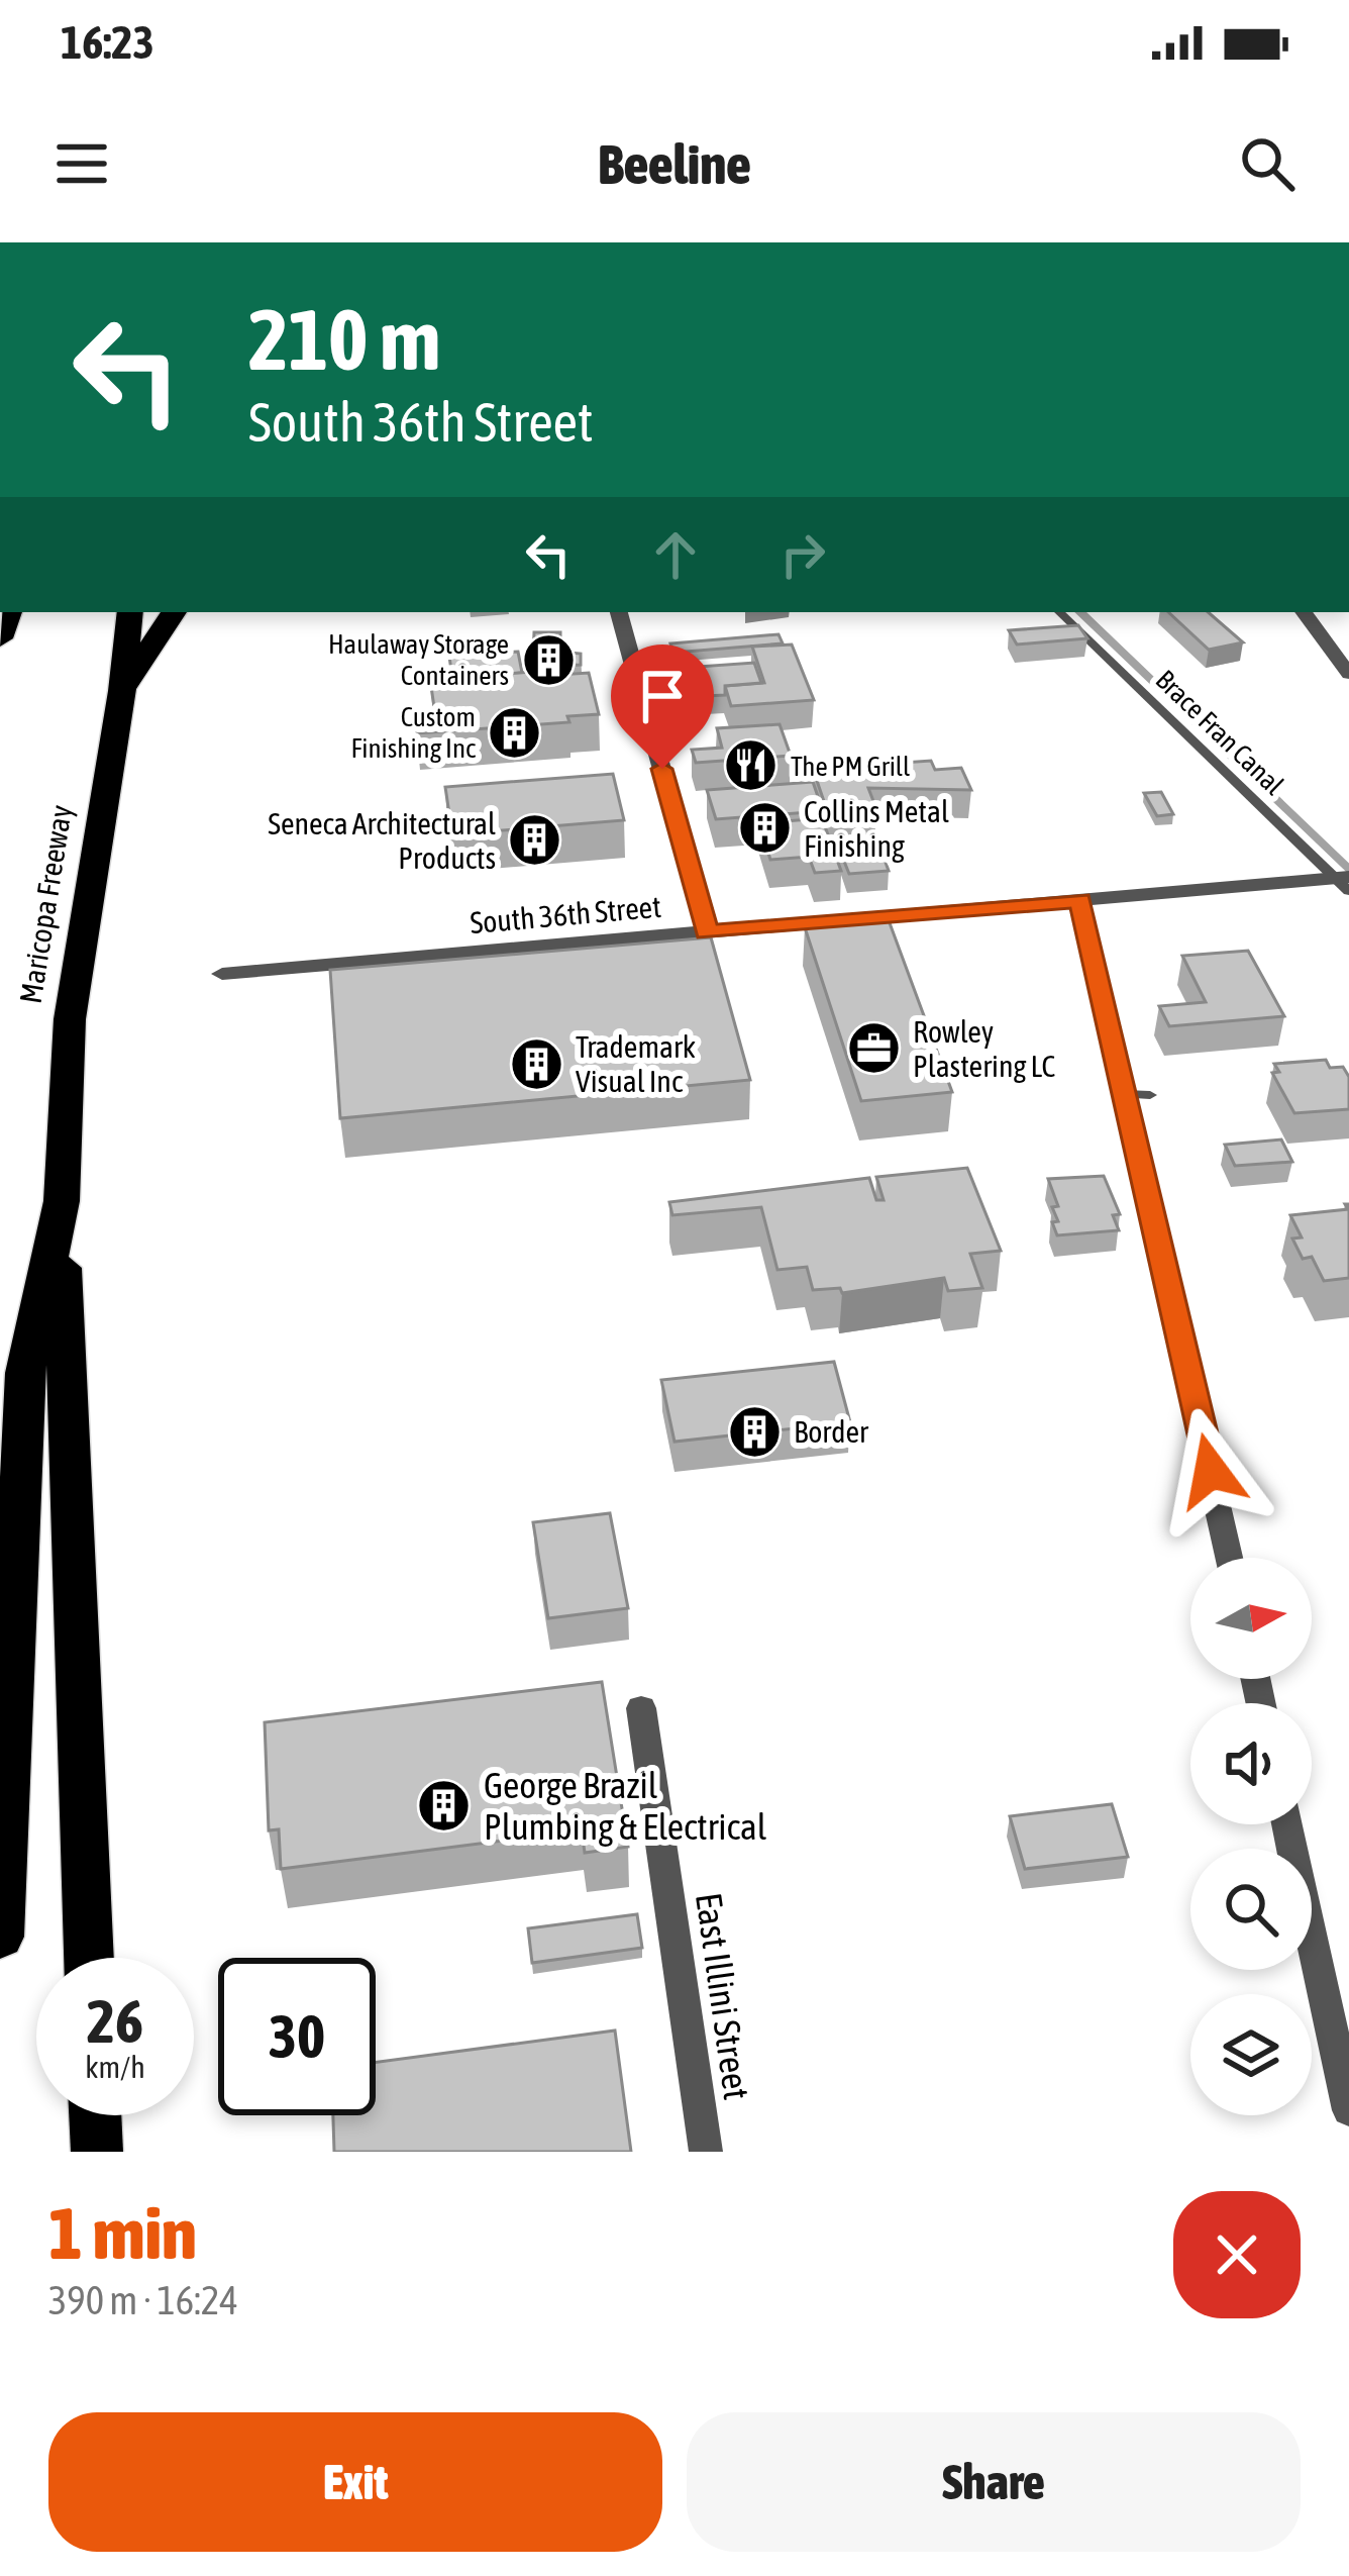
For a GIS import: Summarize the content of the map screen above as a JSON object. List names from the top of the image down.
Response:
{
  "streets": {
    "highway": ["Maricopa Freeway"],
    "street": ["South 36th Street", "East Illini Street"],
    "lane": ["Brace Fran Canal"]
  },
  "crossings": [
    ["Brace Fran Canal", "South 36th Street"]
  ],
  "places": {
    "building": [
      "Haulaway Storage Containers",
      "Custom Finishing Inc",
      "Collins Metal Finishing",
      "Seneca Architectural Products",
      "Trademark Visual Inc",
      "Border",
      "George Brazil Plumbing & Electrical"
    ],
    "restaurant": ["The PM Grill"],
    "office": ["Rowley Plastering LC"]
  },
  "north": "right",
  "page": {
    "status": "16:23",
    "header": "Beeline",
    "turn": ["210 m", "South 36th Street"],
    "speed": "26 km/h",
    "limit": "30",
    "heading": ["1 min", "390 m · 16:24"],
    "buttons": ["Exit", "Share"]
  }
}
